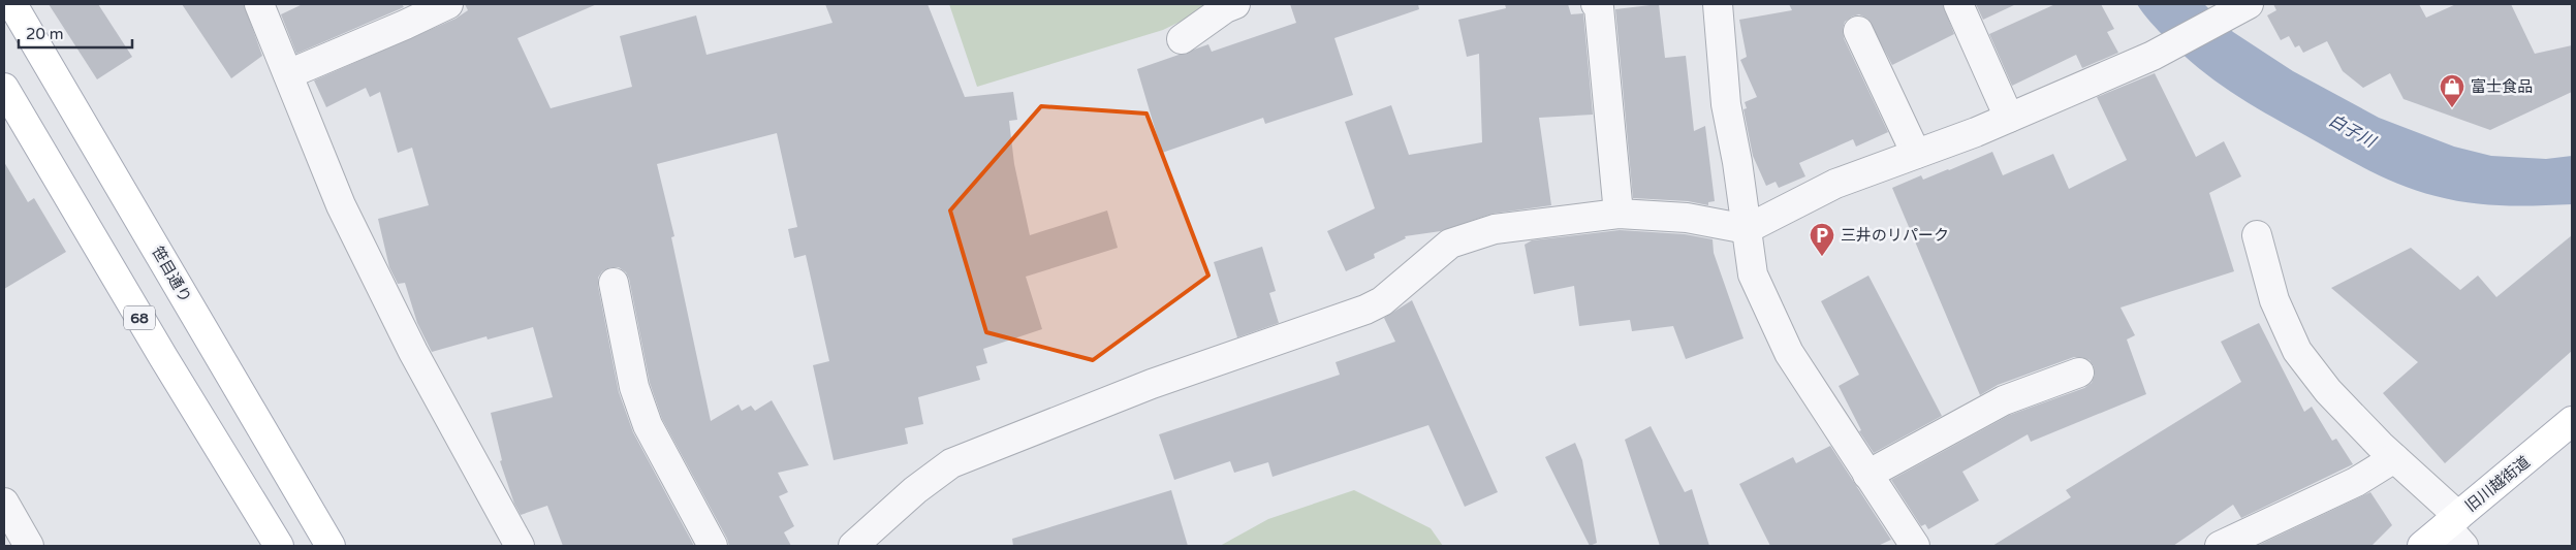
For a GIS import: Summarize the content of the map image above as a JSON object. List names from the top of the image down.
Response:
{
  "streets": {
    "main road": ["笹目通り", "68", "旧川越街道"]
  },
  "water": ["白子川"],
  "places": {
    "shop": ["富士食品"],
    "parking": ["三井のリパーク"]
  },
  "scale_bar": "20 m"
}
